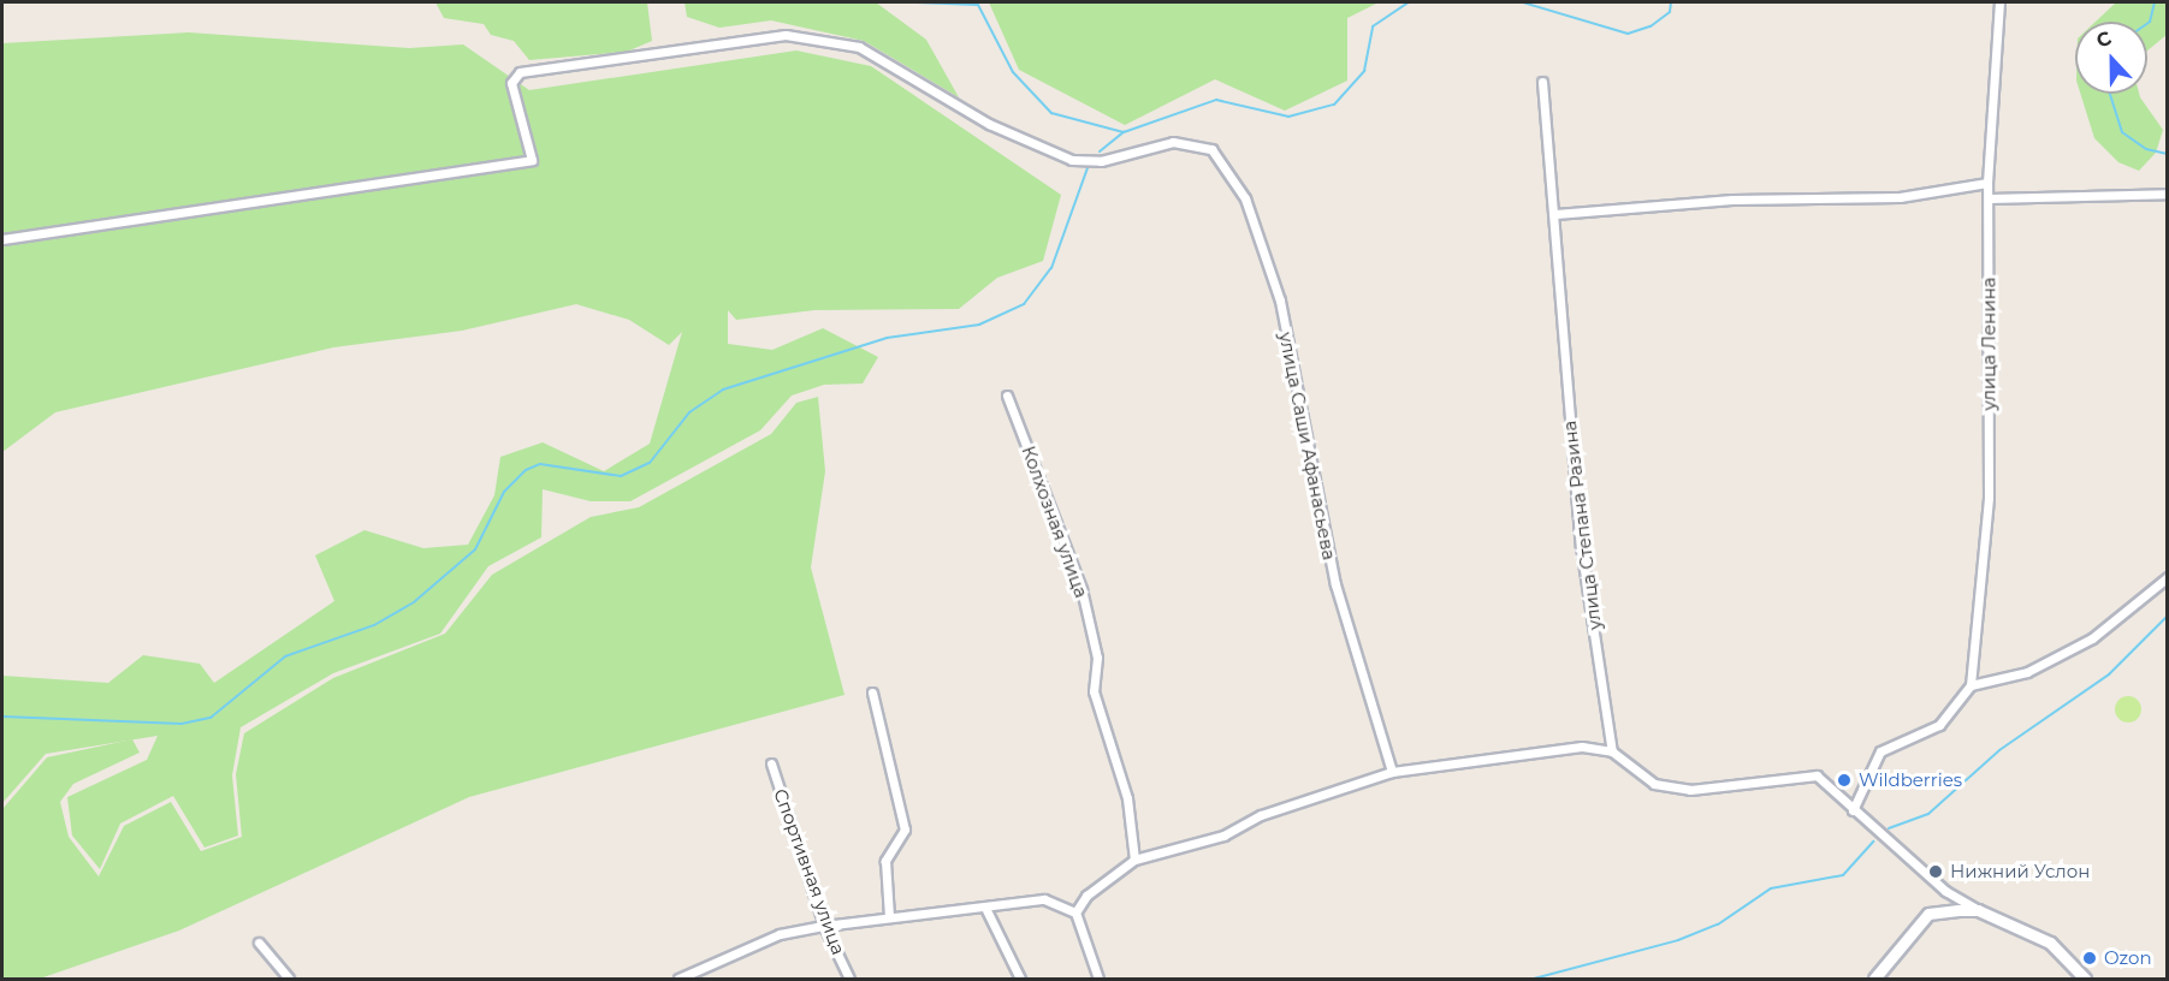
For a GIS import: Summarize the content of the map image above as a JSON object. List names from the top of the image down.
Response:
{
  "streets": {
    "street": [
      "улица Ленина",
      "улица Саши Афанасьева",
      "Колхозная улица",
      "улица Степана Разина",
      "Спортивная улица"
    ]
  },
  "places": ["Wildberries", "Нижний Услон", "Ozon"],
  "north": "top"
}
